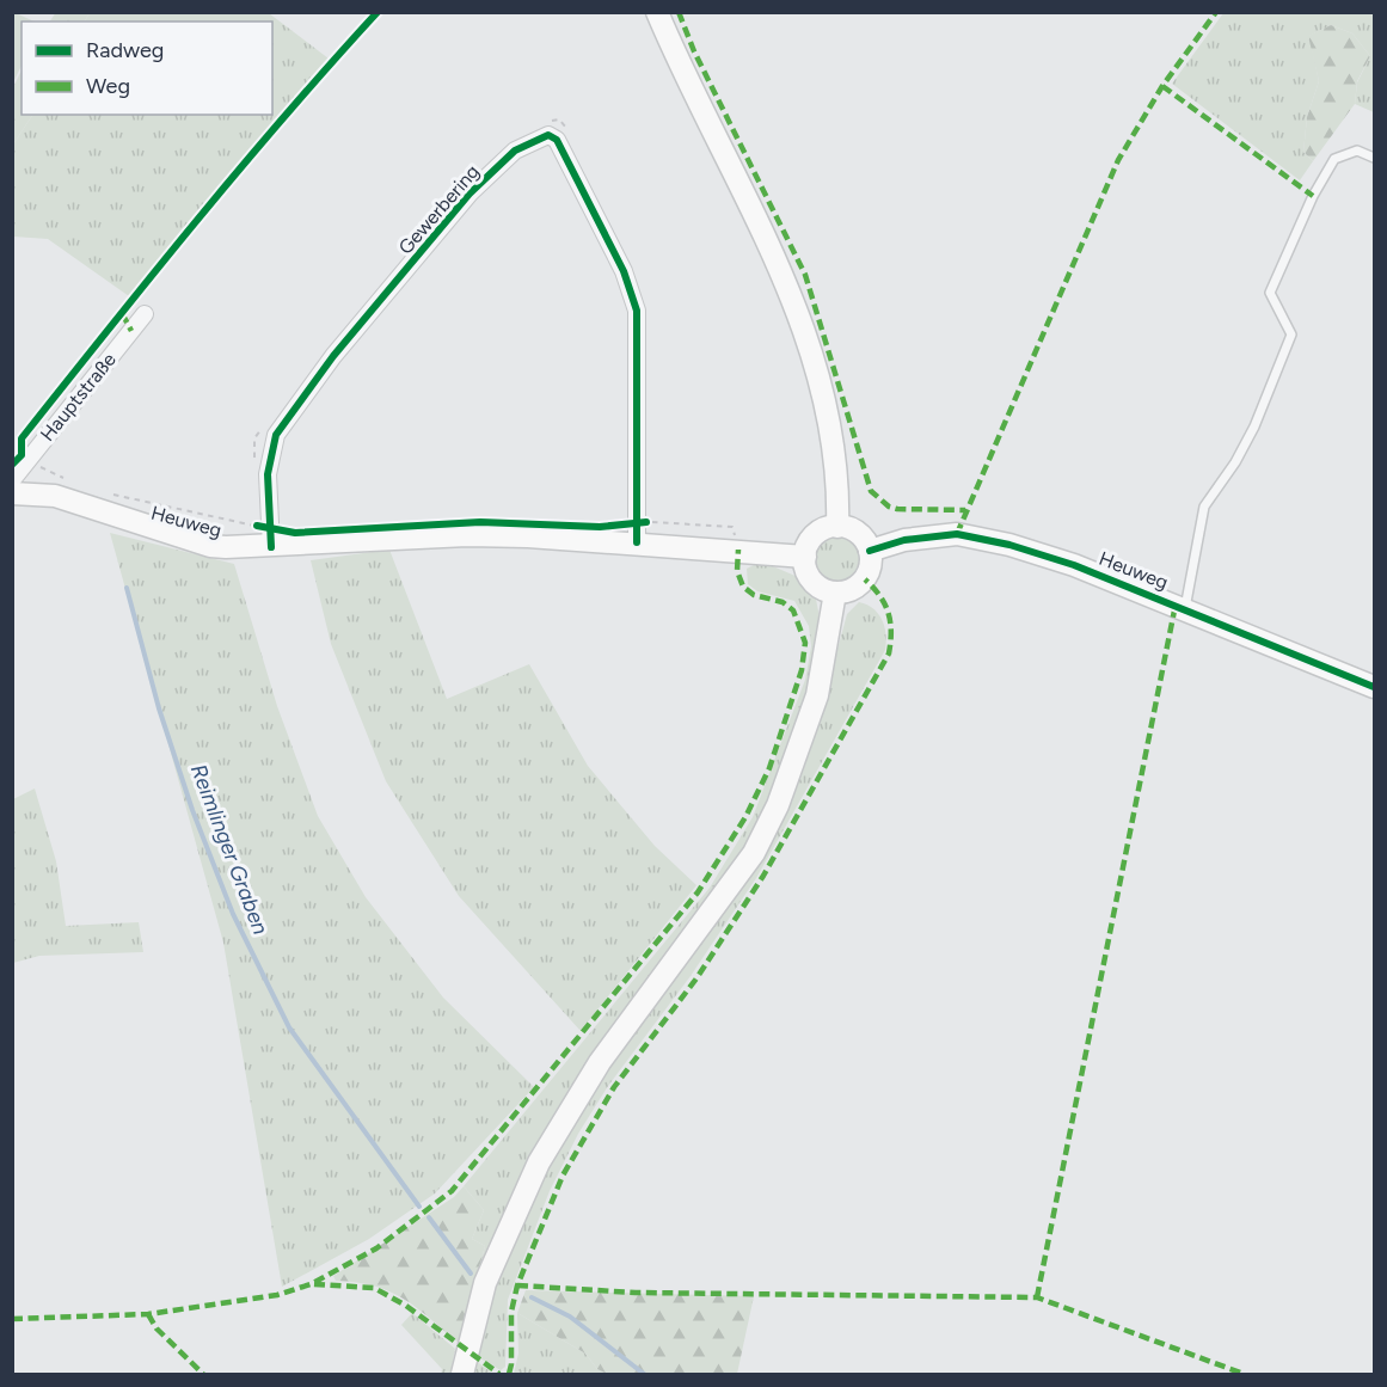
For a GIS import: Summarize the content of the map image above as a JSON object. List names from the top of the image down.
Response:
{
  "streets": {
    "main road": ["Heuweg"],
    "street": ["Gewerbering", "Hauptstraße"]
  },
  "crossings": [
    ["Gewerbering", "Heuweg"]
  ],
  "water": ["Reimlinger Graben"],
  "legend": ["Radweg", "Weg"]
}
